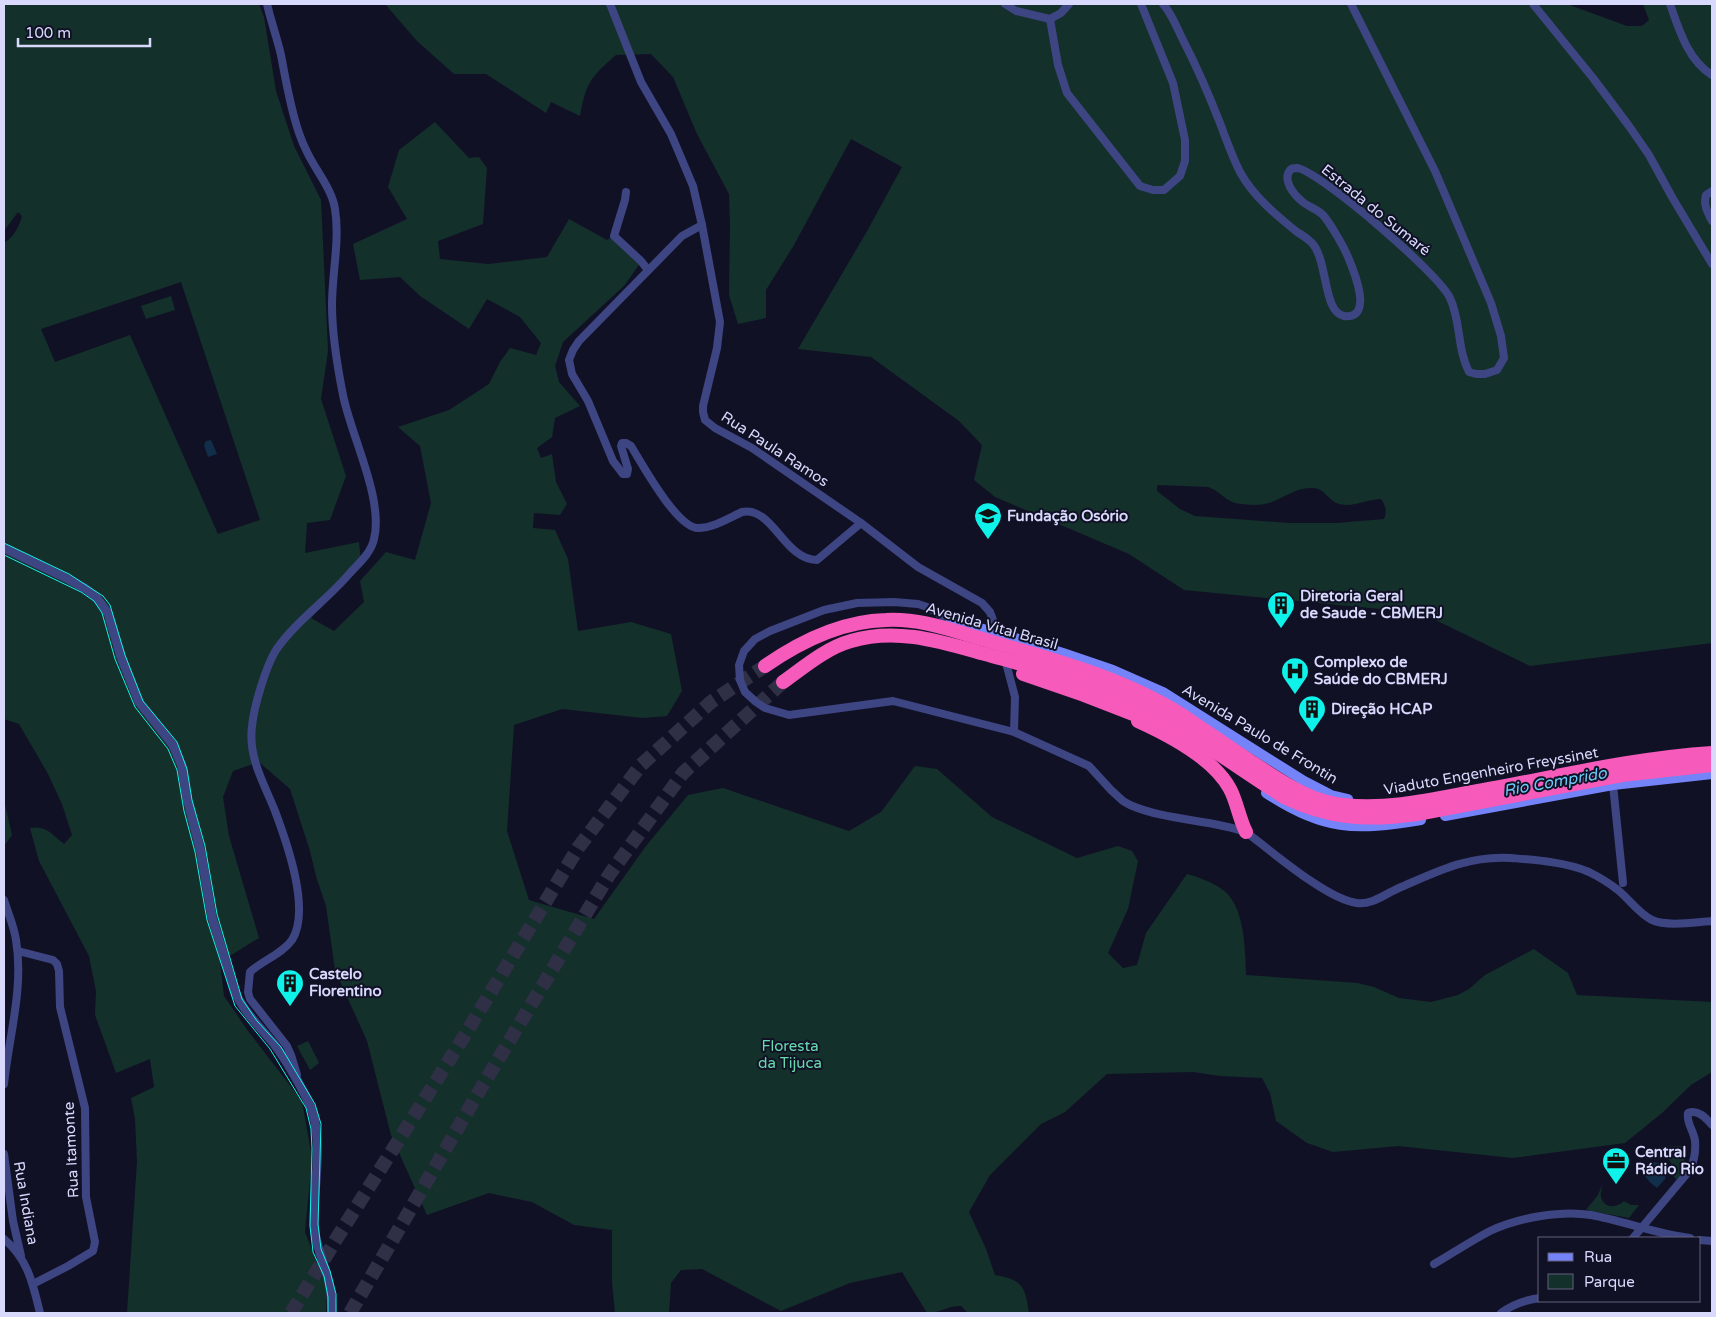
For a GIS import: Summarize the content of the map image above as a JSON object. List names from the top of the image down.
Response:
{
  "streets": {
    "highway": ["Avenida Vital Brasil", "Viaduto Engenheiro Freyssinet"],
    "main road": ["Avenida Paulo de Frontin"],
    "street": [
      "Estrada do Sumaré",
      "Rua Paula Ramos",
      "Rua Itamonte",
      "Rua Indiana"
    ]
  },
  "crossings": [
    ["Avenida Vital Brasil", "Viaduto Engenheiro Freyssinet"]
  ],
  "water": ["Rio Comprido"],
  "parks": ["Floresta da Tijuca"],
  "places": {
    "school or university": ["Fundação Osório"],
    "building": ["Diretoria Geral de Saude - CBMERJ", "Direção HCAP", "Castelo Florentino"],
    "hospital": ["Complexo de Saúde do CBMERJ"],
    "office": ["Central Rádio Rio"]
  },
  "legend": ["Rua", "Parque"],
  "scale_bar": "100 m"
}
